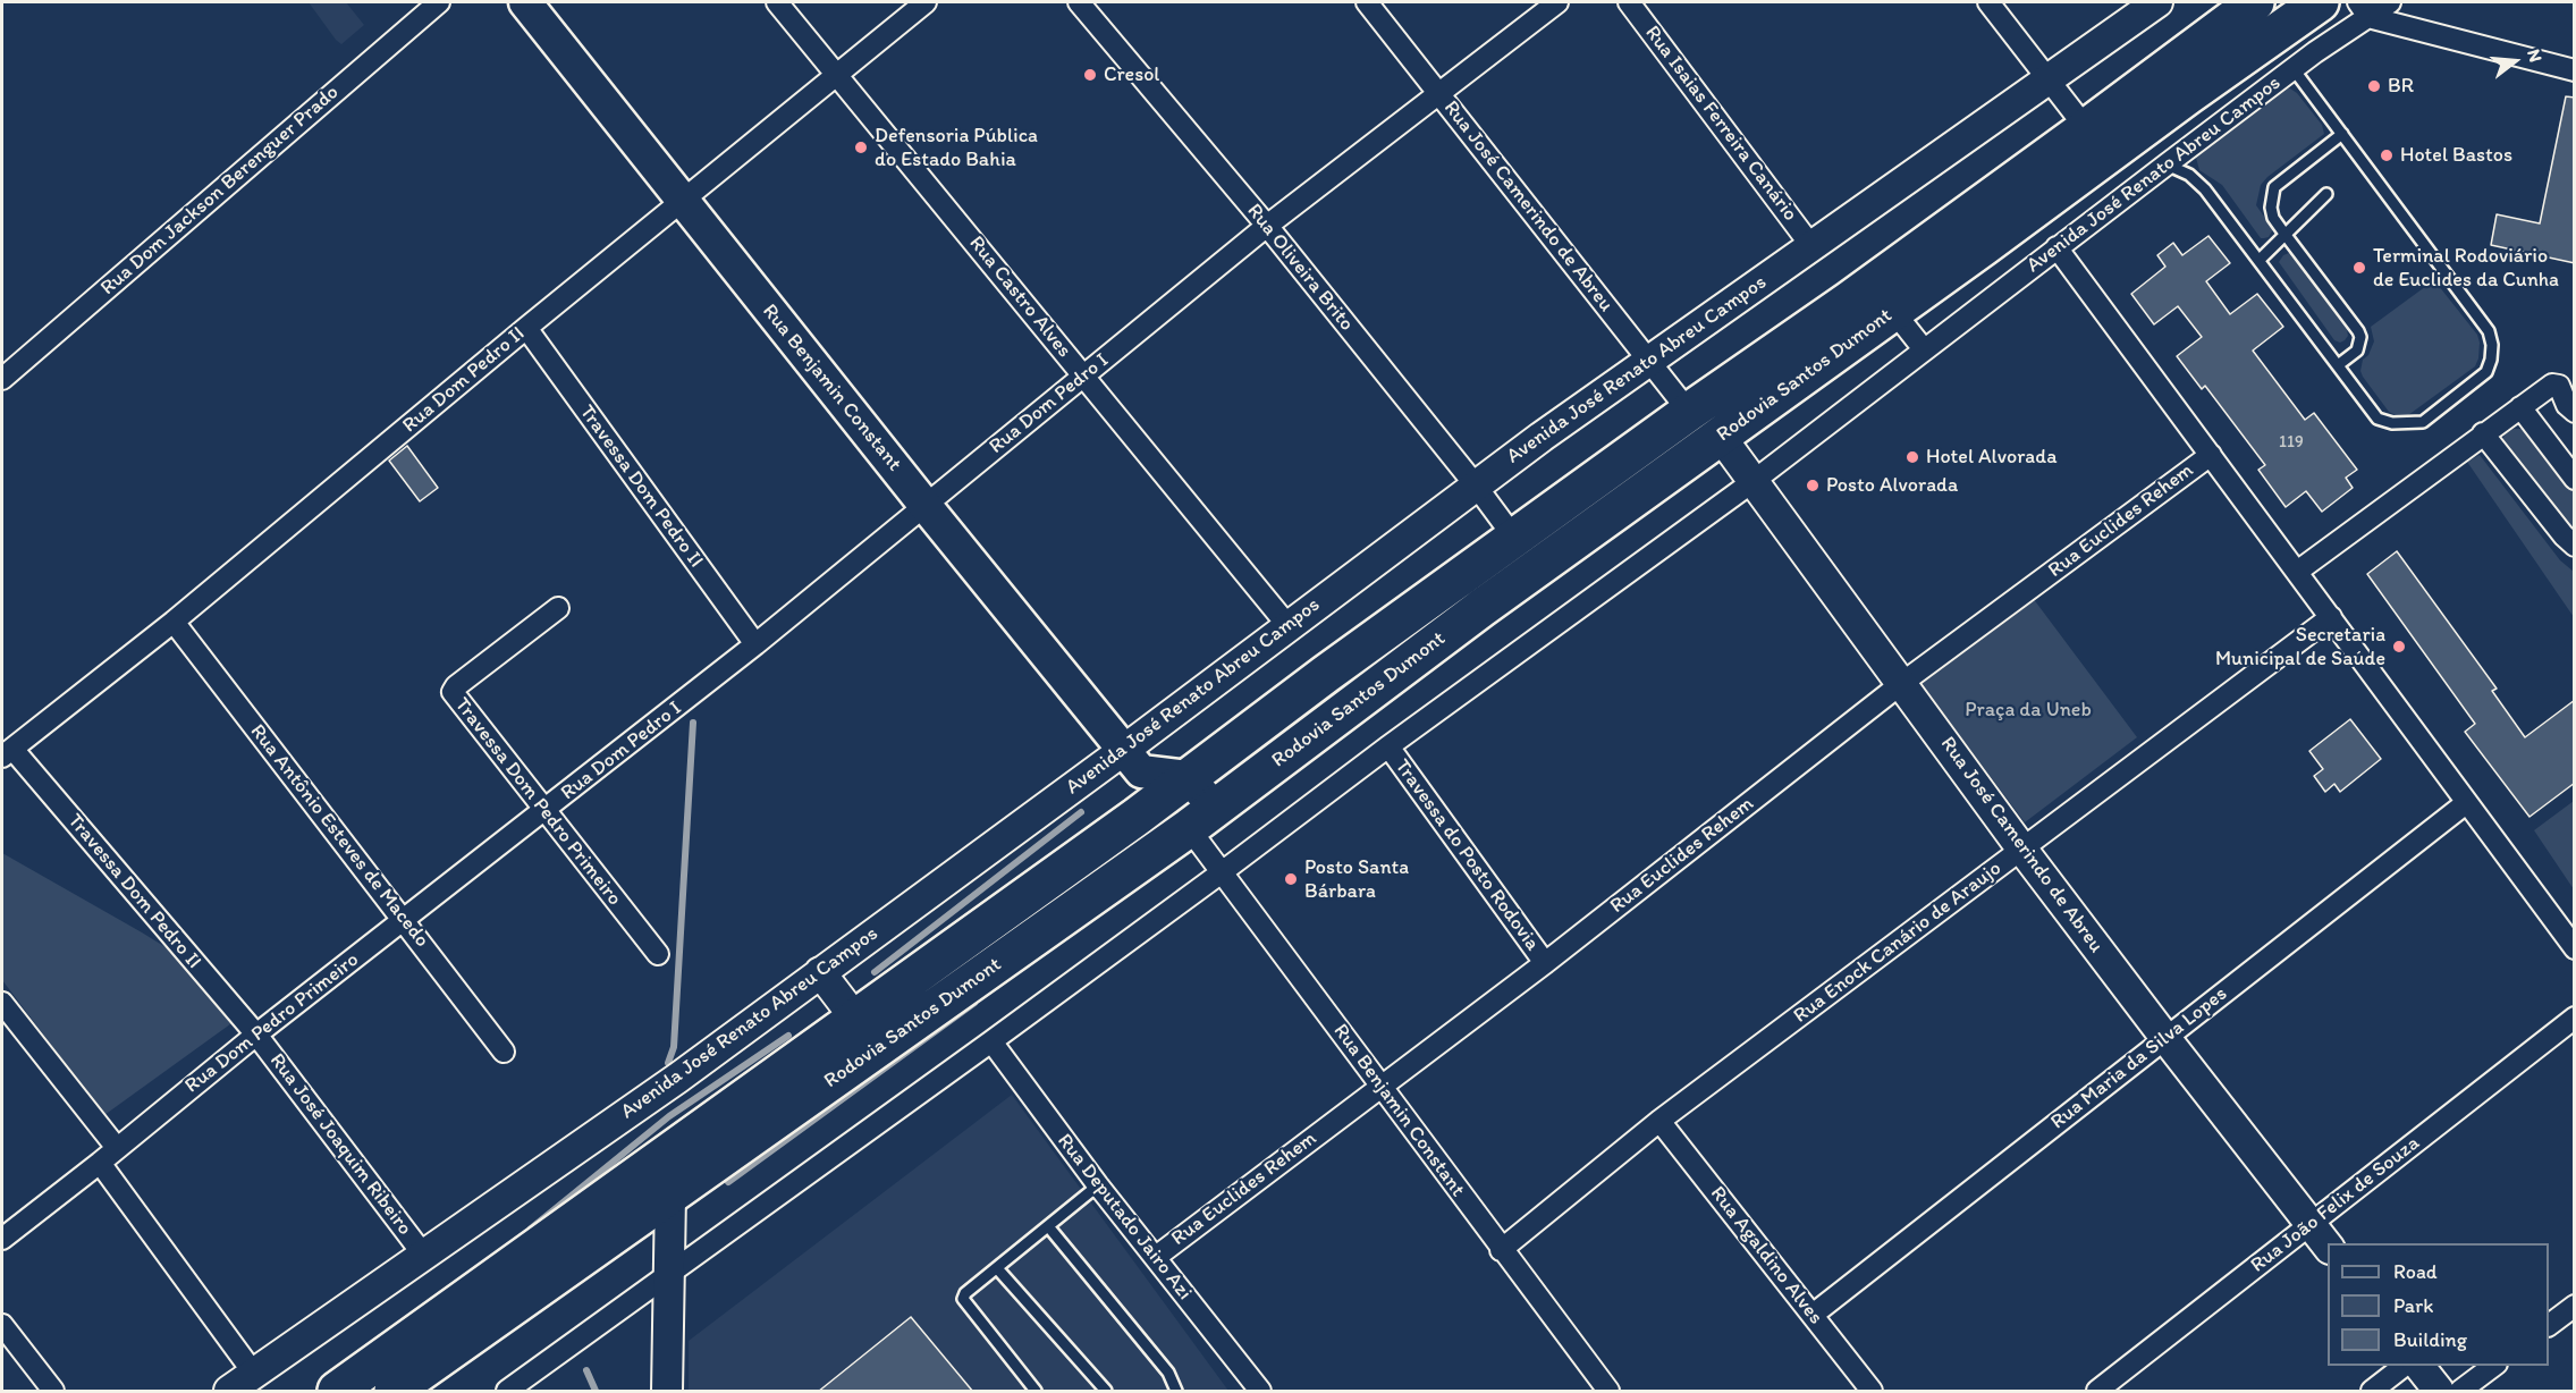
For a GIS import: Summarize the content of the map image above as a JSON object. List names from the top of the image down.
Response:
{
  "streets": {
    "highway": ["Rodovia Santos Dumont"],
    "main road": ["Avenida José Renato Abreu Campos", "Rua José Camerindo de Abreu", "Rua Benjamin Constant"],
    "street": [
      "Rua Isaias Ferreira Canário",
      "Rua Dom Jackson Berenguer Prado",
      "Rua Oliveira Brito",
      "Rua Castro Alves",
      "Rua Dom Pedro II",
      "Rua Dom Pedro I",
      "Travessa Dom Pedro II",
      "Rua Euclides Rehem",
      "Travessa Dom Pedro Primeiro",
      "Rua Antônio Esteves de Macedo",
      "Travessa do Posto Rodovia",
      "Rua Enock Canário de Araujo",
      "Rua Dom Pedro Primeiro",
      "Rua Maria da Silva Lopes",
      "Rua José Joaquim Ribeiro",
      "Rua João Felix de Souza",
      "Rua Deputado Jairo Azi",
      "Rua Agaldino Alves"
    ]
  },
  "crossings": [
    ["Rua Isaias Ferreira Canário", "Avenida José Renato Abreu Campos"],
    ["Avenida José Renato Abreu Campos", "Rua José Camerindo de Abreu"],
    ["Avenida José Renato Abreu Campos", "Rua Oliveira Brito"],
    ["Avenida José Renato Abreu Campos", "Rua Castro Alves"],
    ["Avenida José Renato Abreu Campos", "Rua Benjamin Constant"],
    ["Avenida José Renato Abreu Campos", "Travessa do Posto Rodovia"],
    ["Avenida José Renato Abreu Campos", "Rua José Joaquim Ribeiro"],
    ["Avenida José Renato Abreu Campos", "Rua Deputado Jairo Azi"],
    ["Rua José Camerindo de Abreu", "Rodovia Santos Dumont"],
    ["Rua José Camerindo de Abreu", "Rua Dom Pedro I"],
    ["Rua José Camerindo de Abreu", "Rua Euclides Rehem"],
    ["Rua José Camerindo de Abreu", "Rua Enock Canário de Araujo"],
    ["Rua José Camerindo de Abreu", "Rua Maria da Silva Lopes"],
    ["Rua José Camerindo de Abreu", "Rua João Felix de Souza"],
    ["Rua Oliveira Brito", "Rodovia Santos Dumont"],
    ["Rua Oliveira Brito", "Rua Dom Pedro I"],
    ["Rua Castro Alves", "Rua Dom Pedro II"],
    ["Rua Castro Alves", "Rua Dom Pedro I"],
    ["Rodovia Santos Dumont", "Rua Benjamin Constant"],
    ["Rua Dom Pedro II", "Rua Benjamin Constant"],
    ["Rua Dom Pedro II", "Travessa Dom Pedro II"],
    ["Rua Dom Pedro II", "Rua Antônio Esteves de Macedo"],
    ["Rua Benjamin Constant", "Rua Dom Pedro I"],
    ["Rua Benjamin Constant", "Rua Euclides Rehem"],
    ["Rua Benjamin Constant", "Rua Enock Canário de Araujo"],
    ["Rua Dom Pedro I", "Travessa Dom Pedro II"],
    ["Rua Dom Pedro I", "Travessa Dom Pedro Primeiro"],
    ["Rua Dom Pedro I", "Rua Dom Pedro Primeiro"],
    ["Travessa Dom Pedro II", "Rua Dom Pedro Primeiro"],
    ["Travessa Dom Pedro II", "Rua José Joaquim Ribeiro"],
    ["Rua Euclides Rehem", "Travessa do Posto Rodovia"],
    ["Rua Euclides Rehem", "Rua Deputado Jairo Azi"],
    ["Travessa Dom Pedro Primeiro", "Rua Dom Pedro Primeiro"],
    ["Rua Antônio Esteves de Macedo", "Rua Dom Pedro Primeiro"],
    ["Rua Enock Canário de Araujo", "Rua Agaldino Alves"],
    ["Rua Dom Pedro Primeiro", "Rua José Joaquim Ribeiro"],
    ["Rua Maria da Silva Lopes", "Rua Agaldino Alves"]
  ],
  "parks": ["Praça da Uneb"],
  "places": [
    "Cresol",
    "BR",
    "Defensoria Pública do Estado Bahia",
    "Hotel Bastos",
    "Terminal Rodoviário de Euclides da Cunha",
    "Hotel Alvorada",
    "Posto Alvorada",
    "Secretaria Municipal de Saúde",
    "Posto Santa Bárbara"
  ],
  "house_numbers": ["119"],
  "legend": ["Road", "Park", "Building"],
  "north": "right"
}
